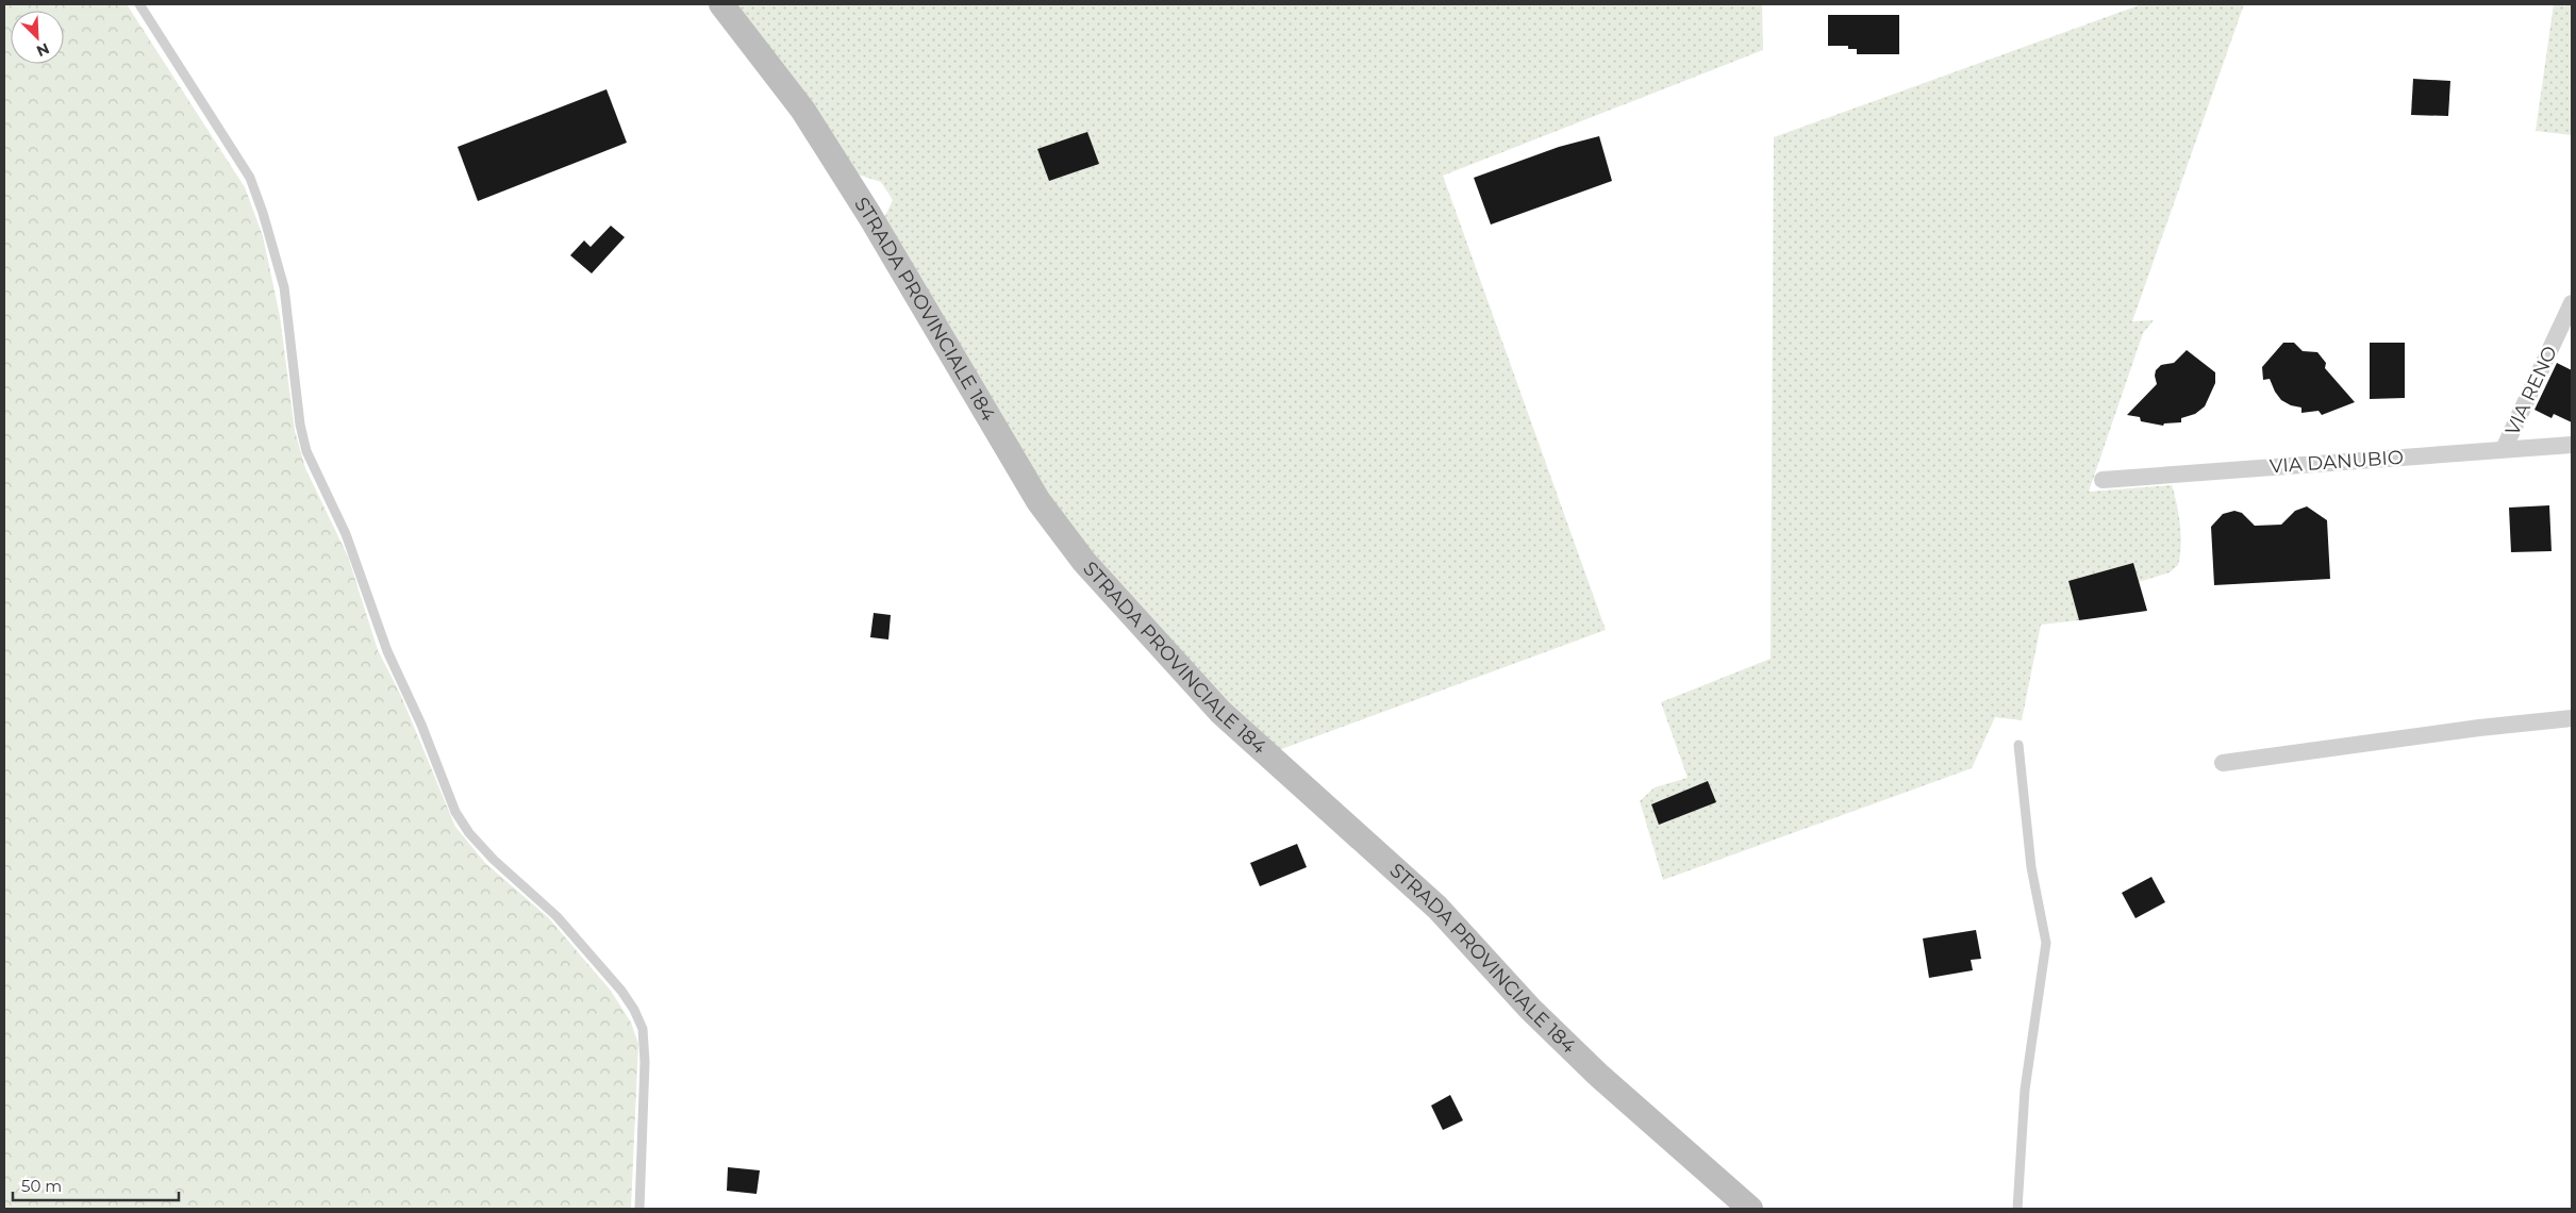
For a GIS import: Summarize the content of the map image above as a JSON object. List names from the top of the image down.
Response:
{
  "streets": {
    "street": ["STRADA PROVINCIALE 184", "VIA RENO", "VIA DANUBIO"]
  },
  "crossings": [
    ["VIA RENO", "VIA DANUBIO"]
  ],
  "scale_bar": "50 m",
  "north": "bottom right"
}
